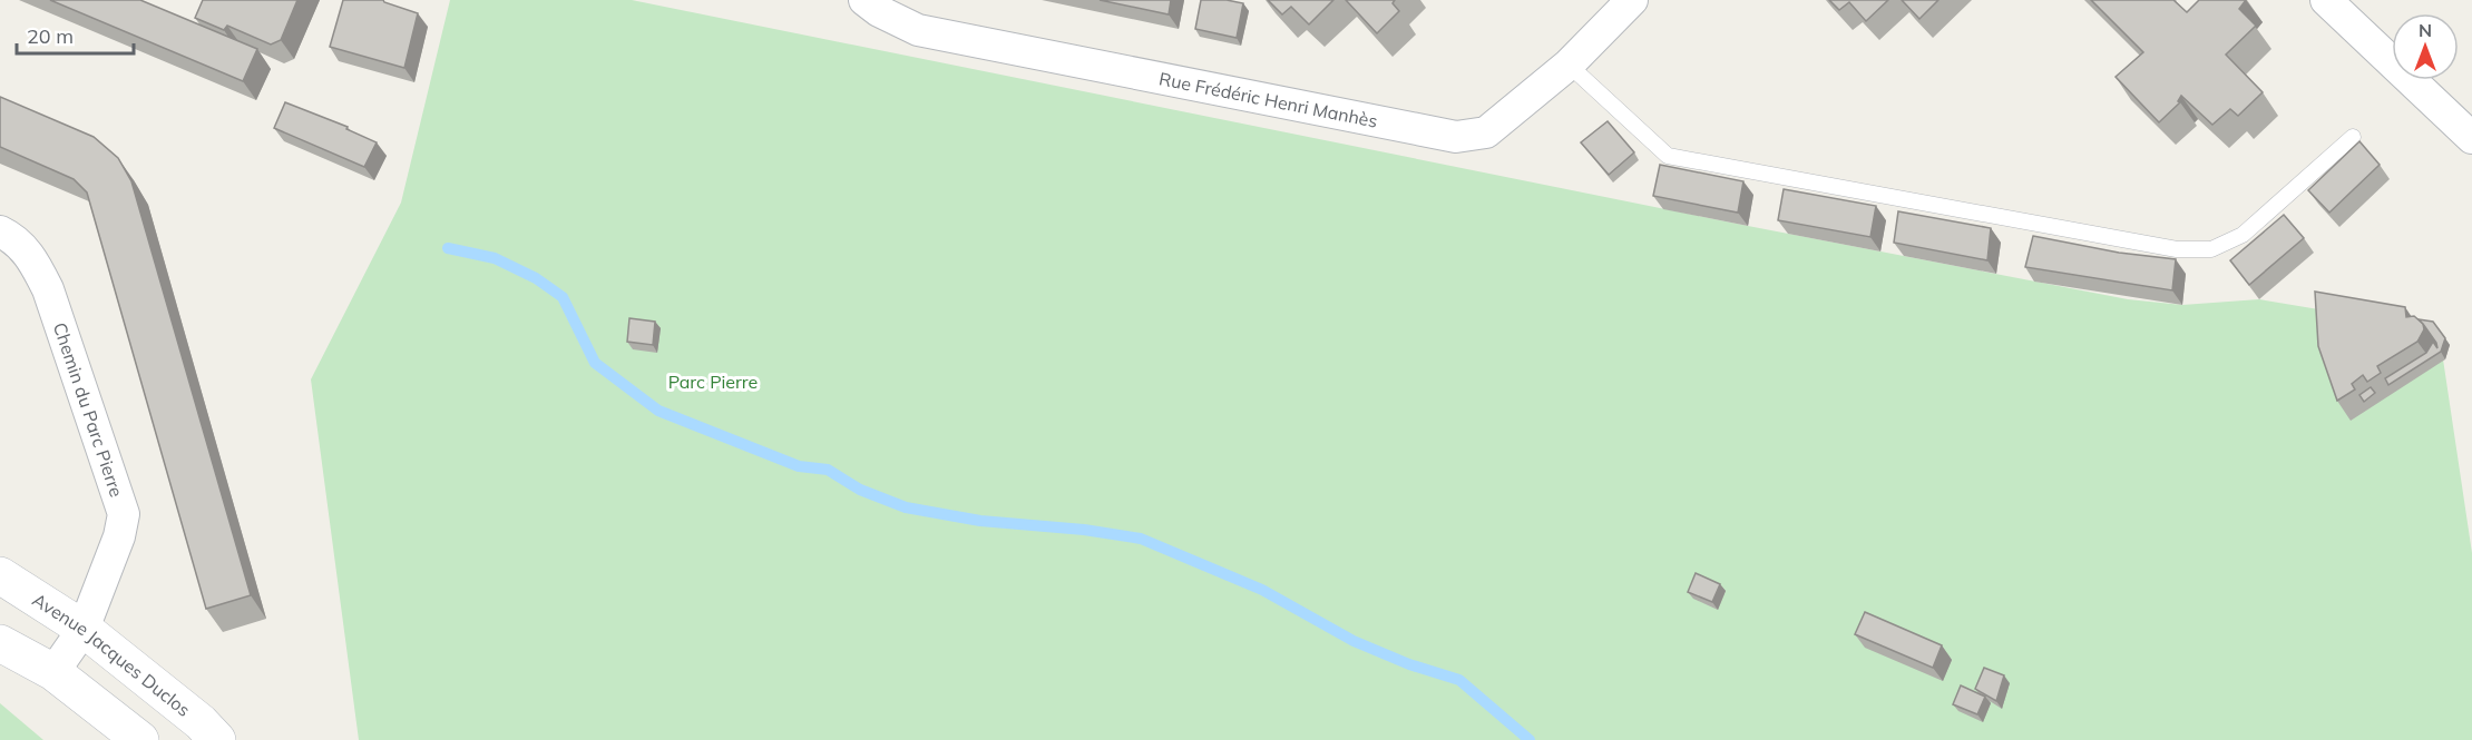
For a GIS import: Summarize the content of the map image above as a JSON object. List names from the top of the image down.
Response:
{
  "streets": {
    "main road": ["Avenue Jacques Duclos"],
    "street": ["Rue Frédéric Henri Manhès", "Chemin du Parc Pierre"]
  },
  "crossings": [
    ["Chemin du Parc Pierre", "Avenue Jacques Duclos"]
  ],
  "parks": ["Parc Pierre"],
  "scale_bar": "20 m",
  "north": "top"
}
